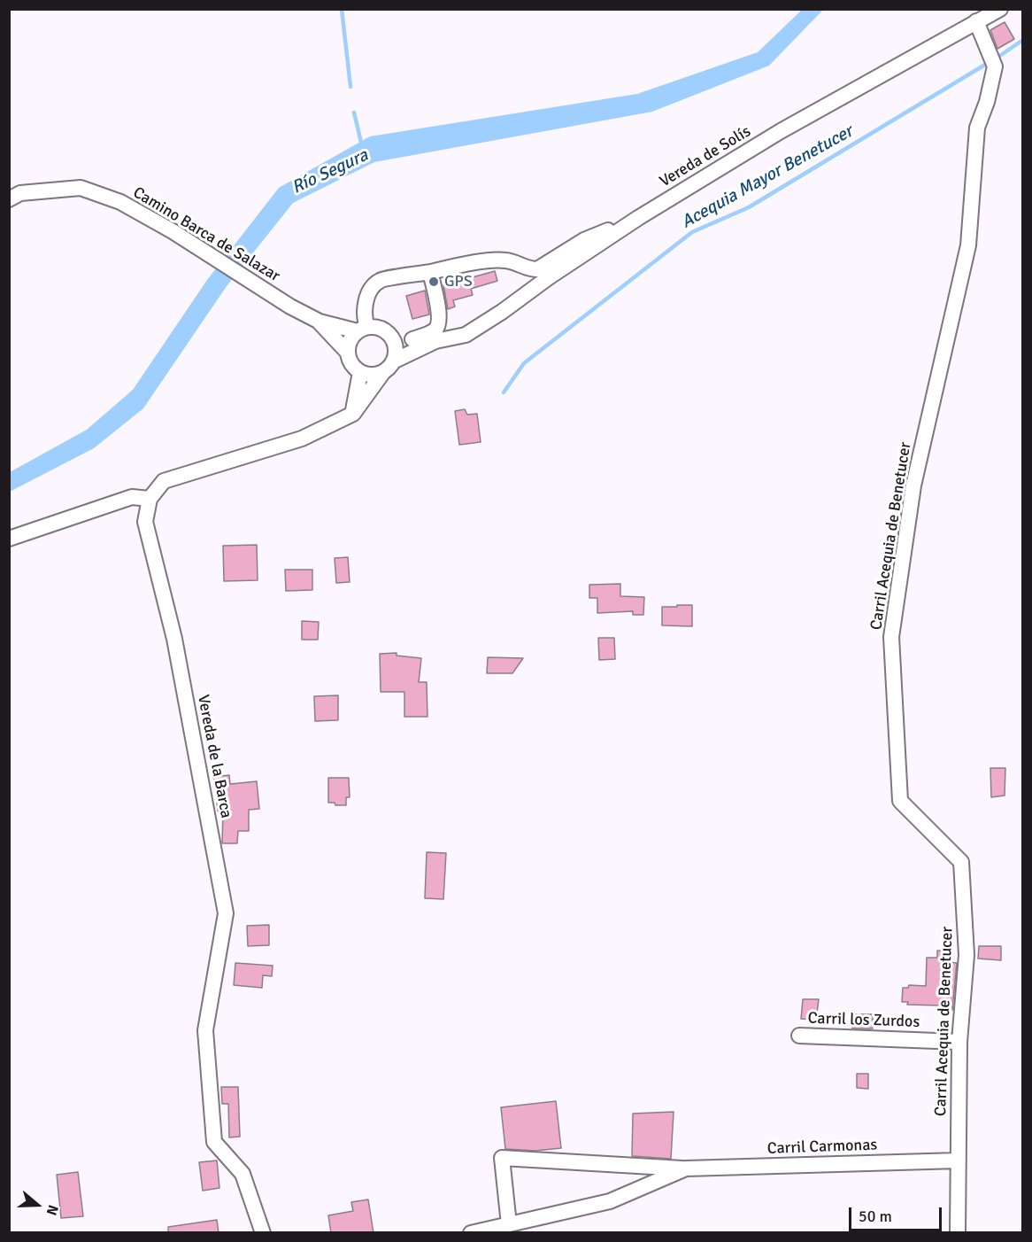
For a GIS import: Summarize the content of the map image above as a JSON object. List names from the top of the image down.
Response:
{
  "streets": {
    "street": [
      "Vereda de Solís",
      "Camino Barca de Salazar",
      "Carril Acequia de Benetucer",
      "Vereda de la Barca",
      "Carril los Zurdos",
      "Carril Carmonas"
    ]
  },
  "crossings": [
    ["Vereda de Solís", "Camino Barca de Salazar"],
    ["Vereda de Solís", "Carril Acequia de Benetucer"],
    ["Carril Acequia de Benetucer", "Carril los Zurdos"],
    ["Carril Acequia de Benetucer", "Carril Carmonas"]
  ],
  "water": ["Río Segura", "Acequia Mayor Benetucer"],
  "places": ["GPS"],
  "scale_bar": "50 m",
  "north": "right"
}
